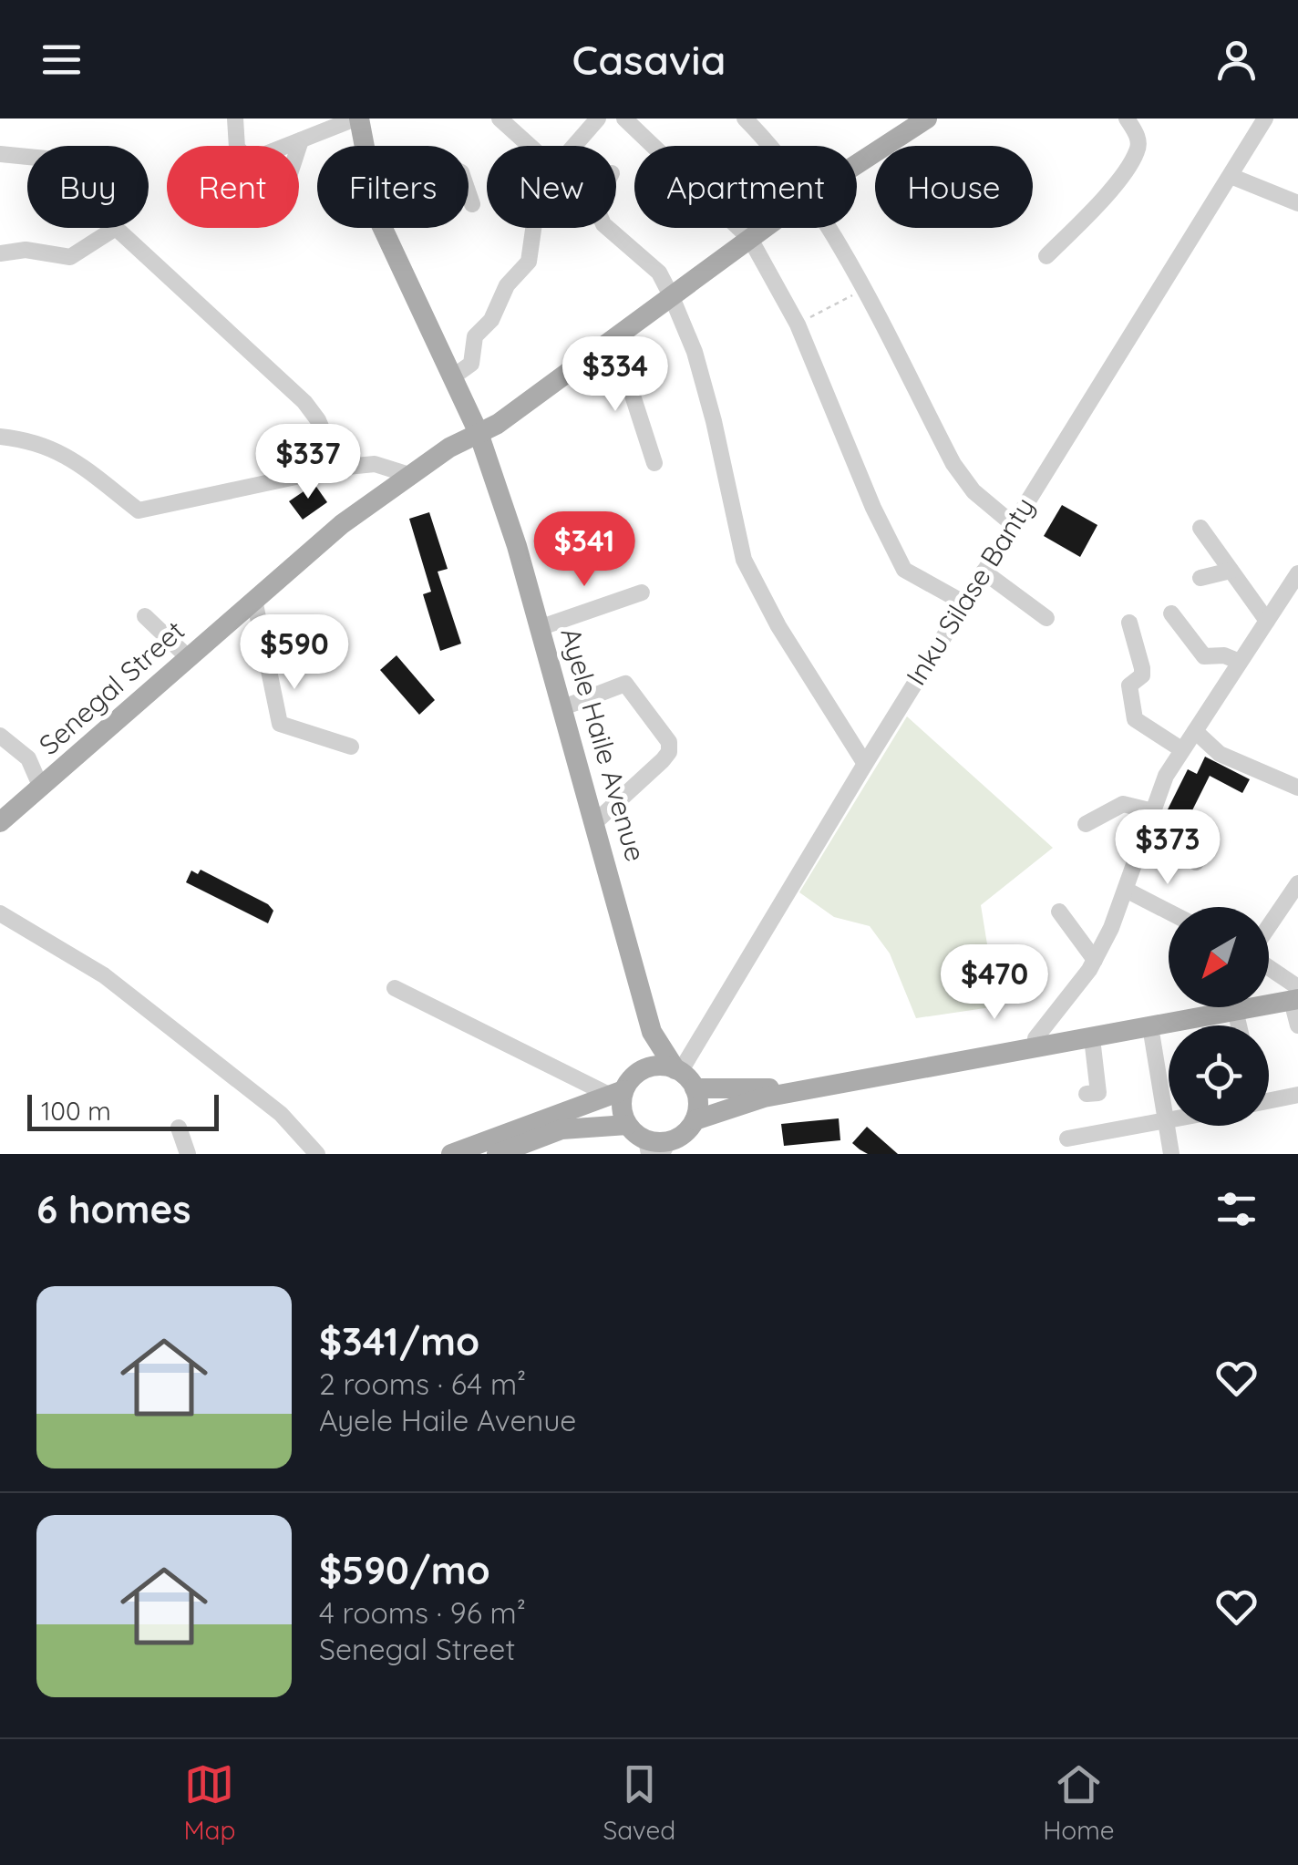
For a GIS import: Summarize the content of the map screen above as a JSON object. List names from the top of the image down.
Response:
{
  "streets": {
    "main road": ["Senegal Street", "Ayele Haile Avenue"],
    "street": ["Inku Silase Banty"]
  },
  "crossings": [
    ["Inku Silase Banty", "Ayele Haile Avenue"],
    ["Senegal Street", "Ayele Haile Avenue"]
  ],
  "scale_bar": "100 m",
  "north": "bottom left",
  "page": {
    "header": "Casavia",
    "chip": [
      "Buy",
      "Rent",
      "Filters",
      "New",
      "Apartment",
      "House"
    ],
    "price": [
      "$334",
      "$337",
      "$341",
      "$590",
      "$373",
      "$470"
    ],
    "scale": "100 m",
    "heading": "6 homes",
    "list": [
      {
        "name": "$341/mo",
        "note": "2 rooms · 64 m² · Ayele Haile Avenue"
      },
      {
        "name": "$590/mo",
        "note": "4 rooms · 96 m² · Senegal Street"
      }
    ],
    "tabs": ["Map", "Saved", "Home"]
  }
}
